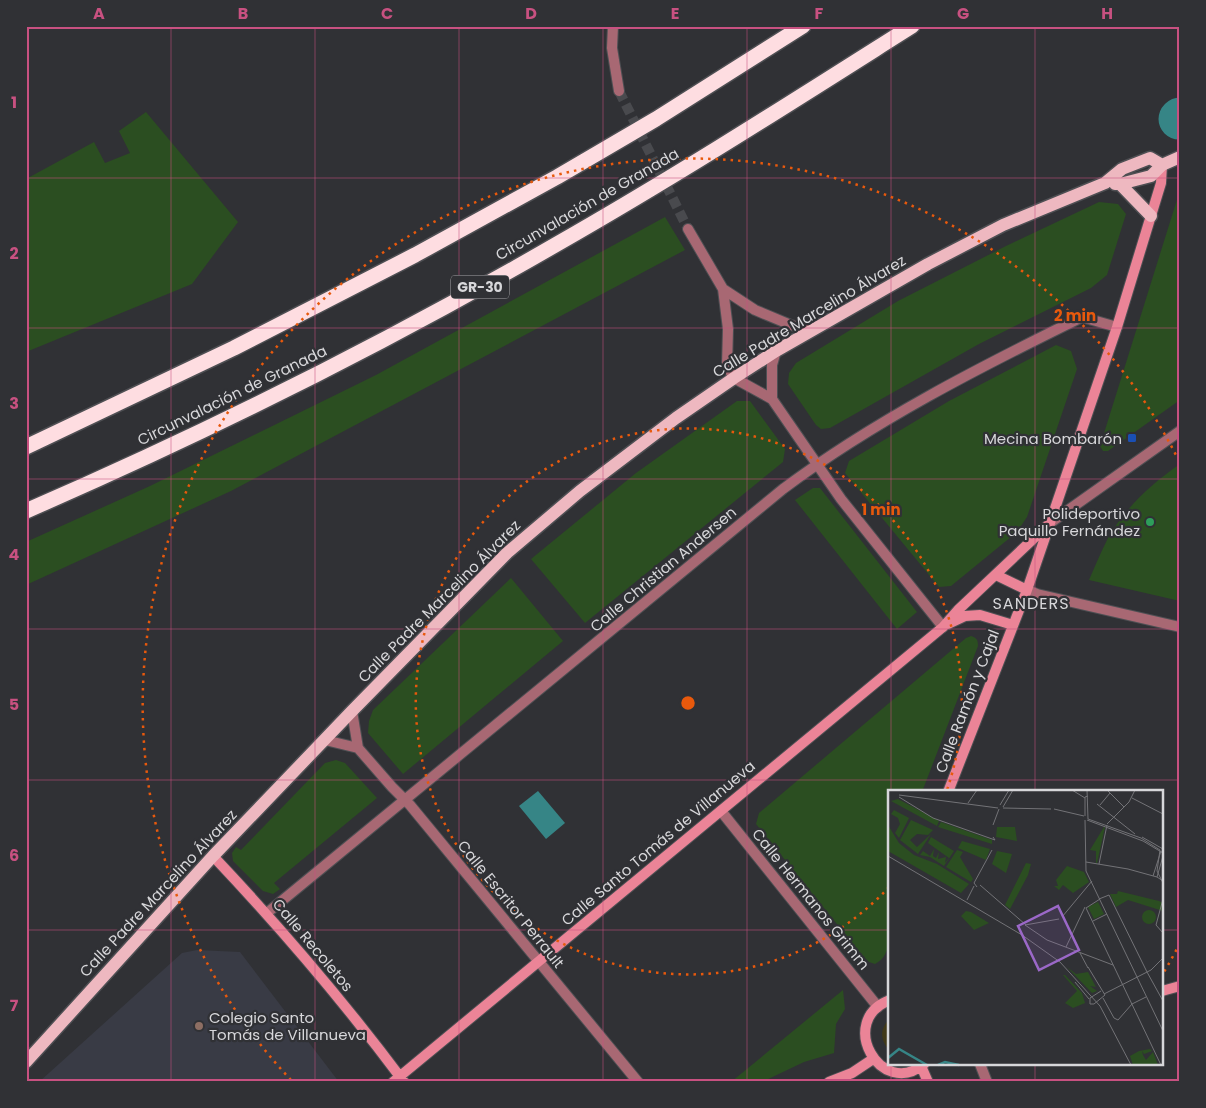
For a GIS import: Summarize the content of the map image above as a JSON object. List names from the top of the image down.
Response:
{
  "streets": {
    "highway": ["Circunvalación de Granada", "GR-30"],
    "main road": [
      "Calle Padre Marcelino Álvarez",
      "Calle Ramón y Cajal",
      "Calle Santo Tomás de Villanueva",
      "Calle Recoletos"
    ],
    "street": ["Calle Christian Andersen", "Calle Hermanos Grimm", "Calle Escritor Perrault"]
  },
  "crossings": [
    ["Calle Padre Marcelino Álvarez", "Calle Ramón y Cajal"],
    ["Calle Padre Marcelino Álvarez", "Calle Recoletos"],
    ["Calle Christian Andersen", "Calle Ramón y Cajal"],
    ["Calle Christian Andersen", "Calle Escritor Perrault"],
    ["Calle Christian Andersen", "Calle Recoletos"],
    ["Calle Ramón y Cajal", "Calle Santo Tomás de Villanueva"],
    ["Calle Santo Tomás de Villanueva", "Calle Hermanos Grimm"],
    ["Calle Santo Tomás de Villanueva", "Calle Escritor Perrault"],
    ["Calle Santo Tomás de Villanueva", "Calle Recoletos"]
  ],
  "districts": ["SANDERS"],
  "places": {
    "transit": ["Mecina Bombarón"],
    "other": ["Polideportivo Paquillo Fernández", "Colegio Santo Tomás de Villanueva"]
  },
  "grid": {
    "columns": [
      "A",
      "B",
      "C",
      "D",
      "E",
      "F",
      "G",
      "H"
    ],
    "rows": [
      "1",
      "2",
      "3",
      "4",
      "5",
      "6",
      "7"
    ]
  },
  "rings": ["2 min", "1 min"]
}
